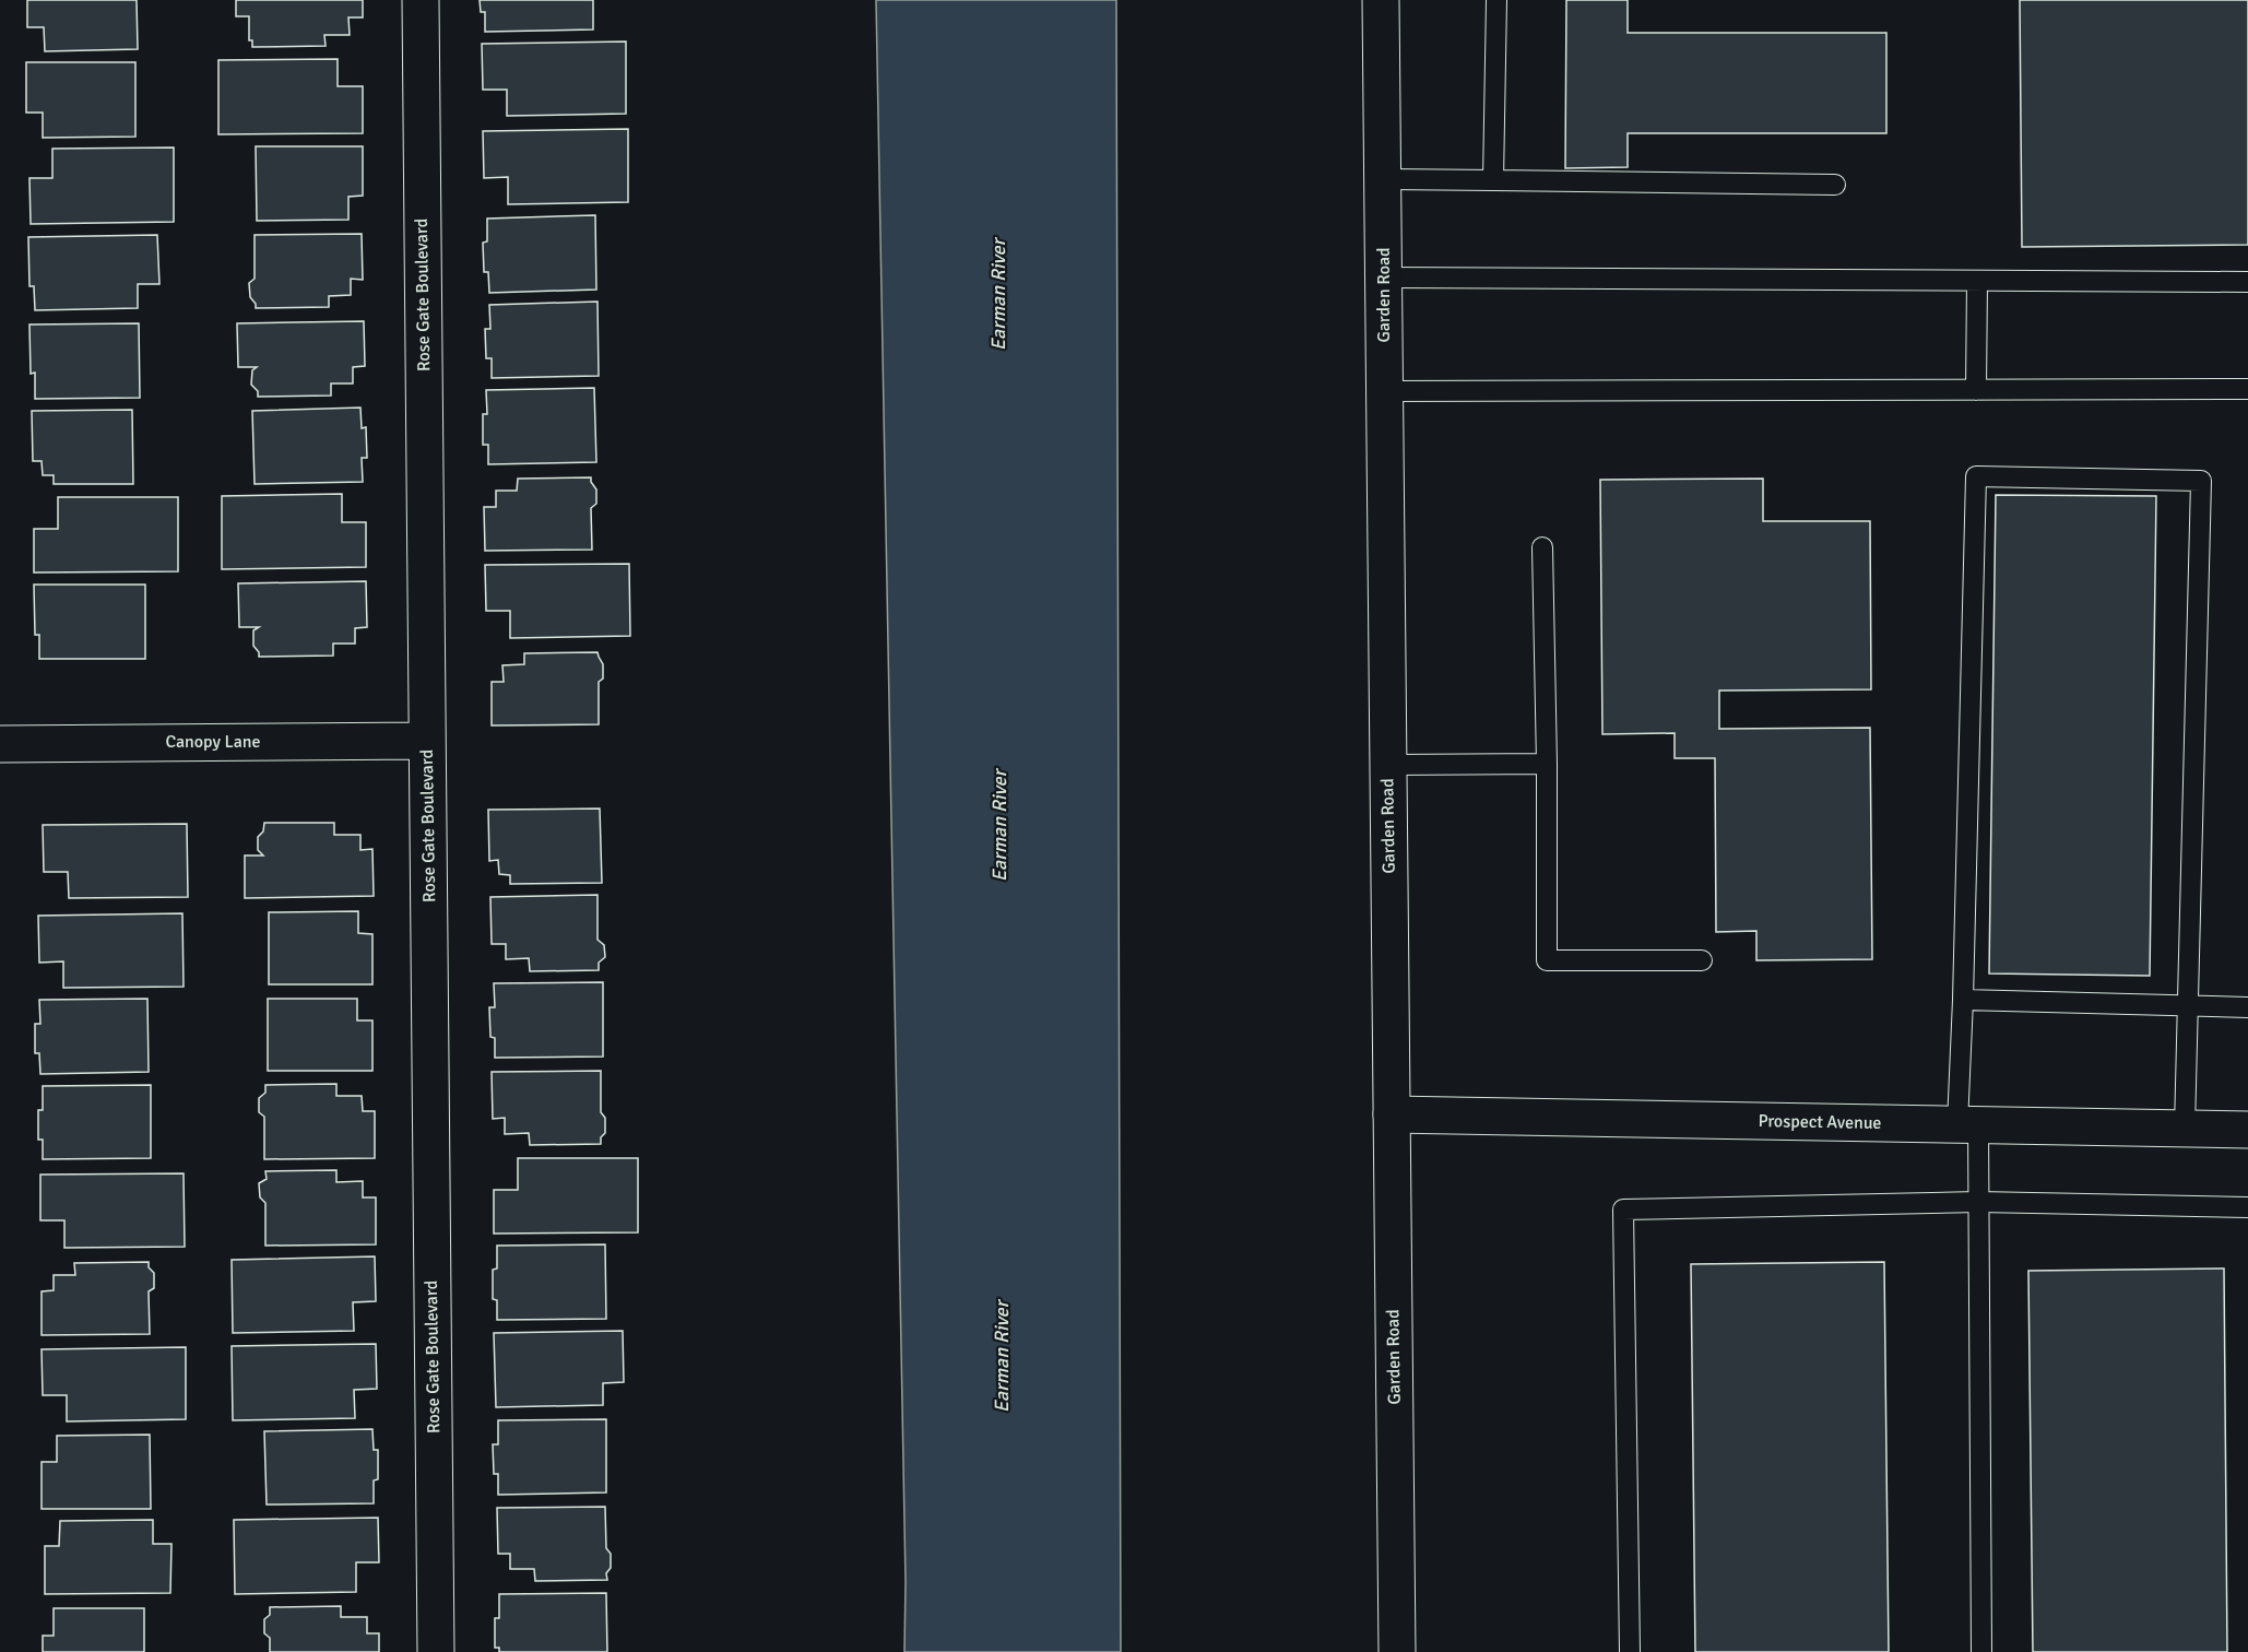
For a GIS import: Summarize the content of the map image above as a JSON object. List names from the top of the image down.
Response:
{
  "streets": {
    "street": [
      "Rose Gate Boulevard",
      "Garden Road",
      "Canopy Lane",
      "Prospect Avenue"
    ]
  },
  "crossings": [
    ["Rose Gate Boulevard", "Canopy Lane"],
    ["Garden Road", "Prospect Avenue"]
  ],
  "water": ["Earman River"]
}
